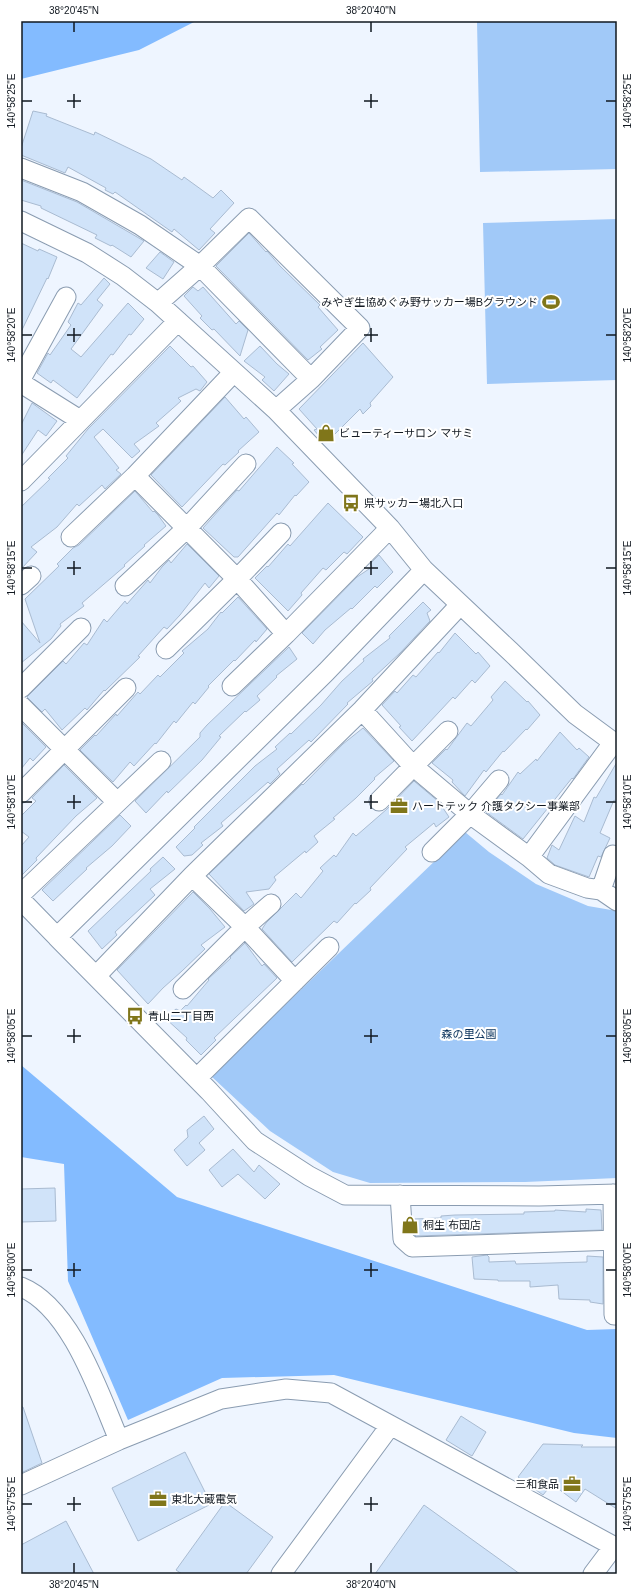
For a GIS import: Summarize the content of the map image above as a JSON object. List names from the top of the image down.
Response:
{
  "parks": ["森の里公園"],
  "places": {
    "sports": ["みやぎ生協めぐみ野サッカー場Bグラウンド"],
    "shop": ["ビューティーサロン マサミ", "桐生 布団店"],
    "bus stop": ["県サッカー場北入口", "青山二丁目西"],
    "office": ["ハートテック 介護タクシー事業部", "三和食品", "東北大蔵電気"]
  },
  "coordinates": [
    "38°20'45\"N",
    "38°20'40\"N",
    "140°58'25\"E",
    "140°58'20\"E",
    "140°58'15\"E",
    "140°58'10\"E",
    "140°58'05\"E",
    "140°58'00\"E",
    "140°57'55\"E"
  ]
}
